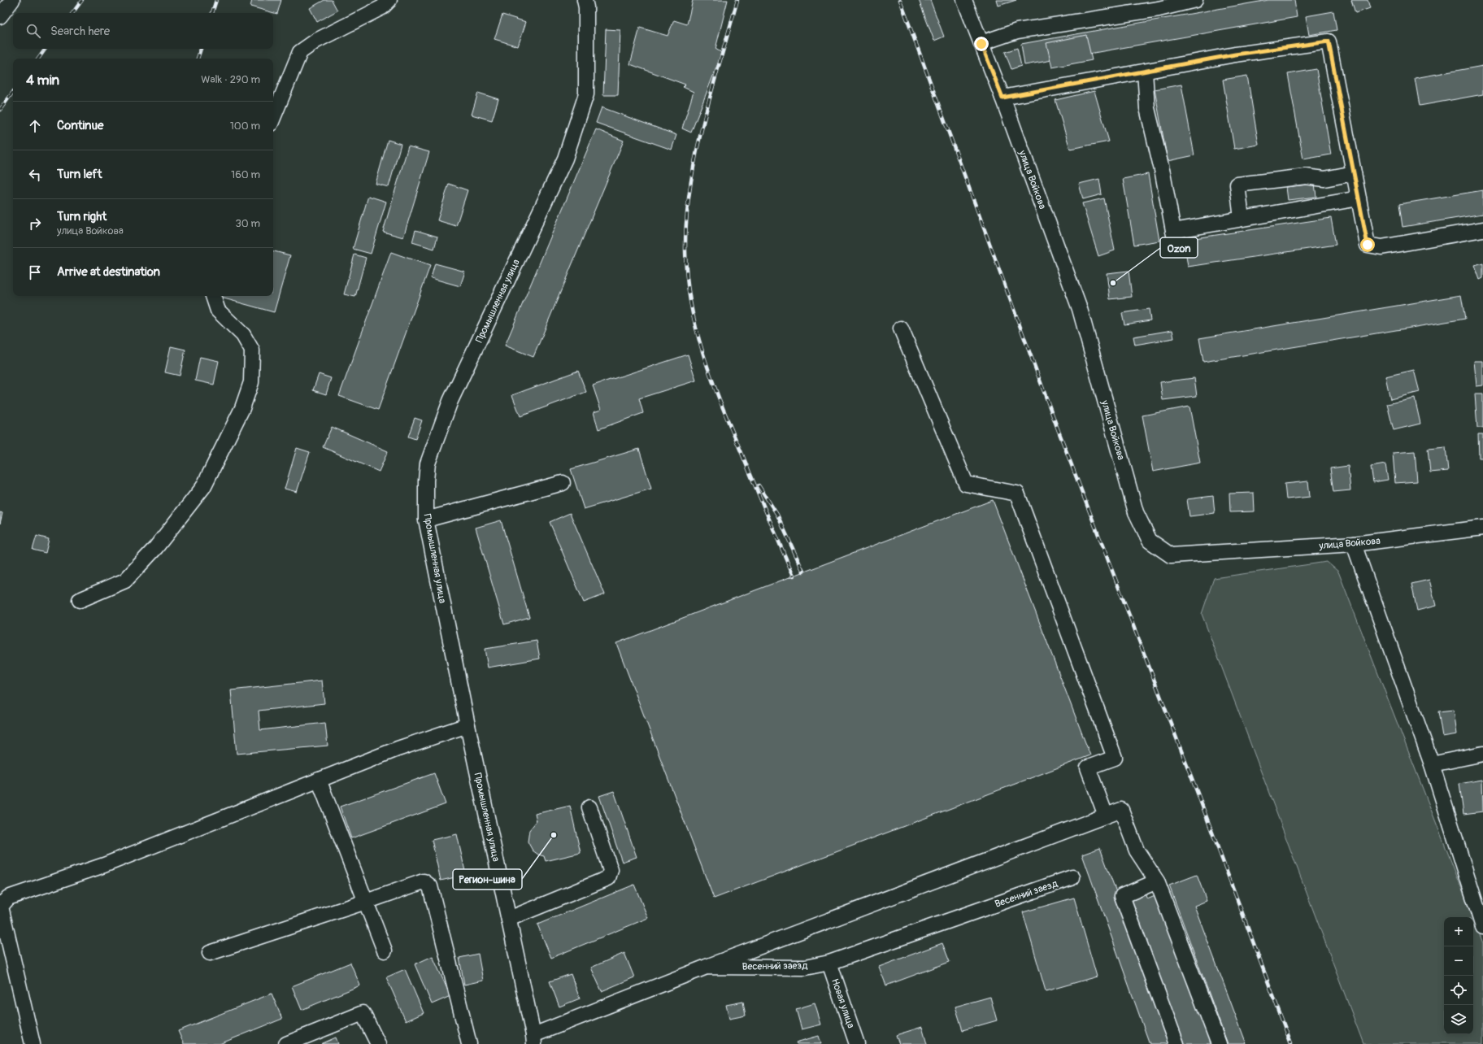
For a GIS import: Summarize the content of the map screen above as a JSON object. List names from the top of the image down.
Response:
{
  "streets": {
    "street": [
      "улица Войкова",
      "Промышленная улица",
      "Весенний заезд",
      "Новая улица"
    ]
  },
  "crossings": [
    ["Промышленная улица", "Весенний заезд"],
    ["Весенний заезд", "Новая улица"]
  ],
  "places": ["Ozon", "Регион-шина"],
  "page": {
    "search": "Search here",
    "heading": ["4 min", "Walk · 290 m"],
    "list": [
      ["Continue", "100 m"],
      ["Turn left", "160 m"],
      ["Turn right", "улица Войкова", "30 m"],
      "Arrive at destination"
    ],
    "map_buttons": ["+", "−"]
  }
}
